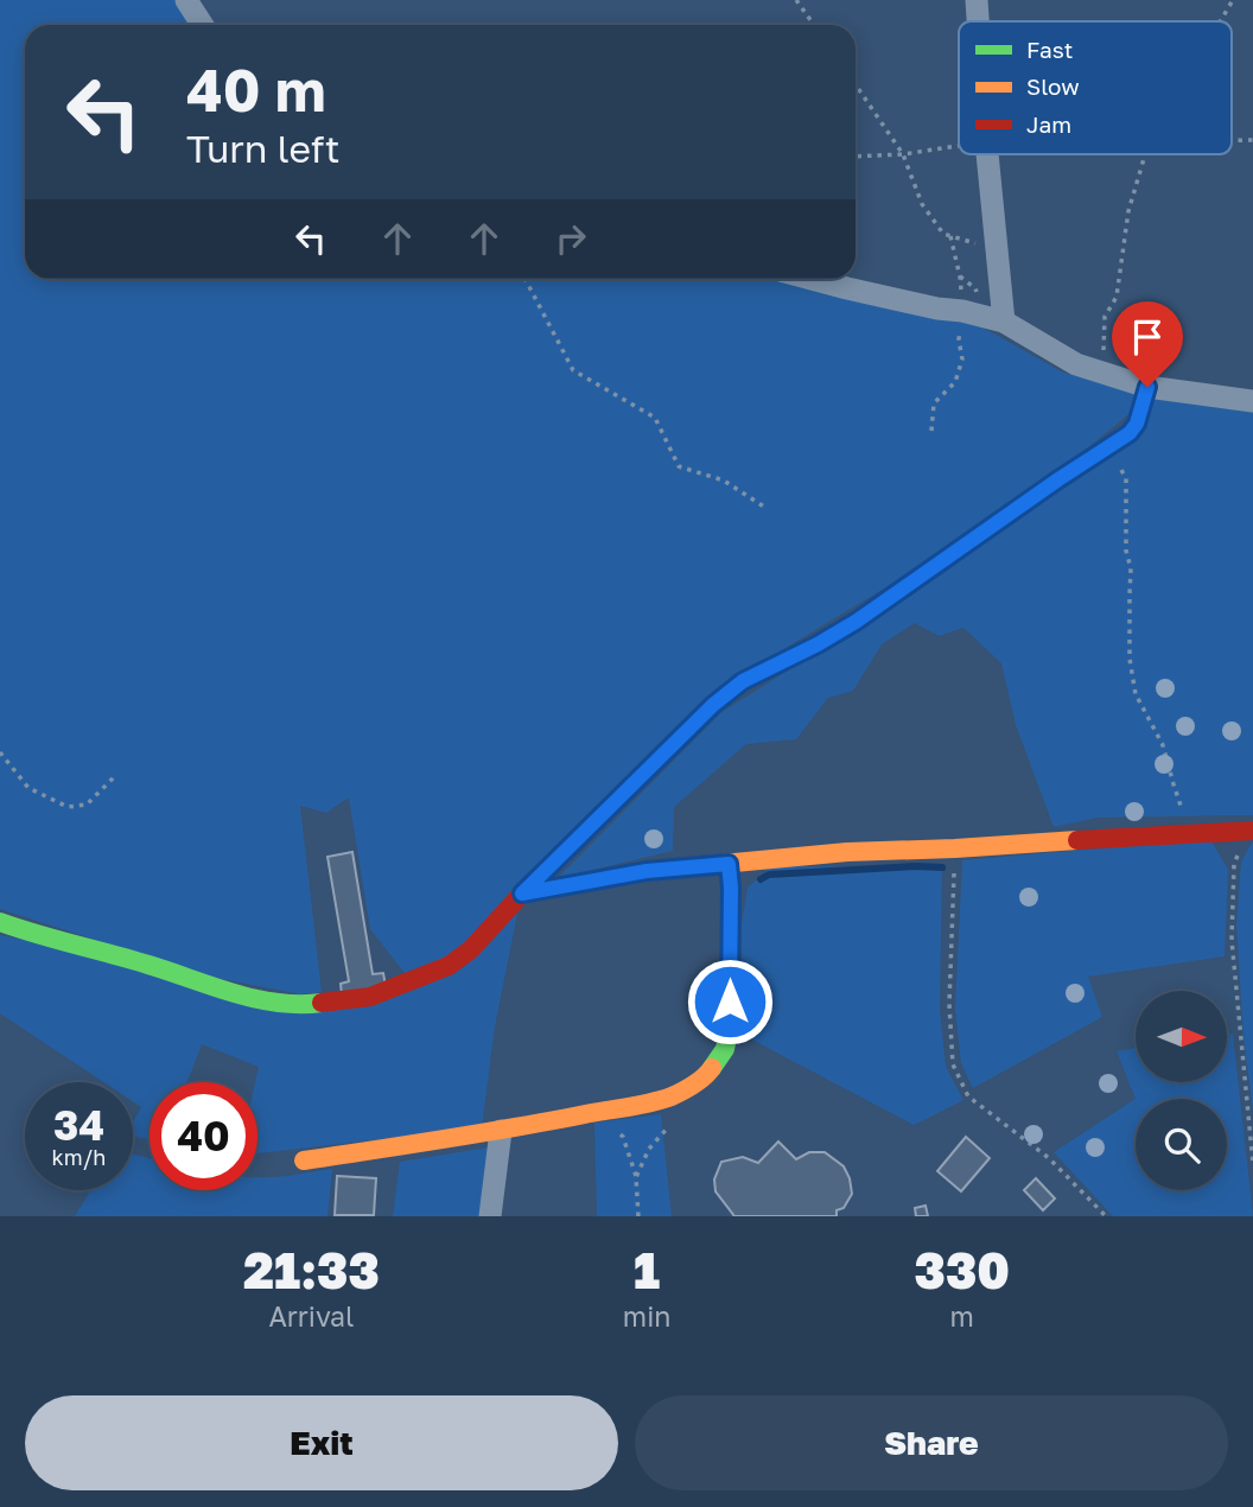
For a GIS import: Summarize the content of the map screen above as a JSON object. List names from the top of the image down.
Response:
{
  "legend": ["Fast", "Slow", "Jam"],
  "north": "right",
  "page": {
    "turn": ["40 m", "Turn left"],
    "speed": "34 km/h",
    "limit": "40",
    "eta": [
      "21:33",
      "Arrival",
      "1",
      "min",
      "330",
      "m"
    ],
    "buttons": ["Exit", "Share"]
  }
}
